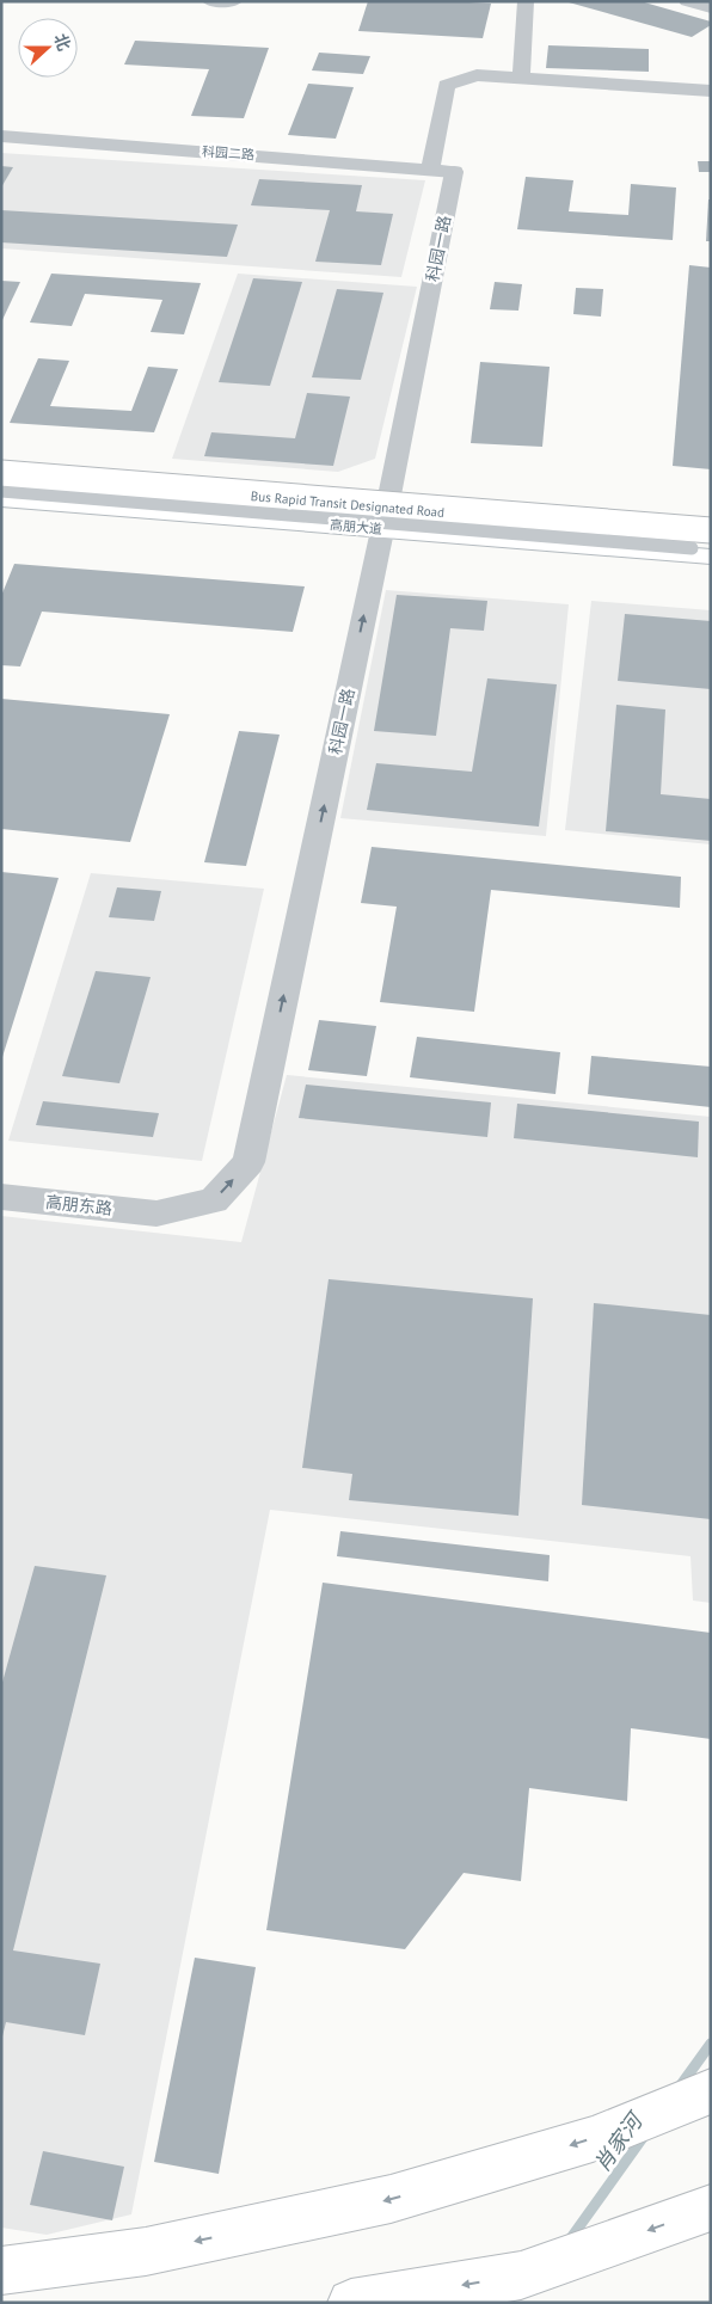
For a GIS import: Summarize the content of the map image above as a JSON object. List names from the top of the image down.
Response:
{
  "streets": {
    "main road": ["高朋大道"],
    "street": ["科园二路", "科园一路", "高朋东路"],
    "lane": ["Bus Rapid Transit Designated Road"]
  },
  "crossings": [
    ["科园二路", "科园一路"],
    ["科园一路", "高朋大道"],
    ["科园一路", "高朋东路"],
    ["Bus Rapid Transit Designated Road", "高朋大道"]
  ],
  "one_way": ["科园一路"],
  "water": ["肖家河"],
  "north": "right"
}
